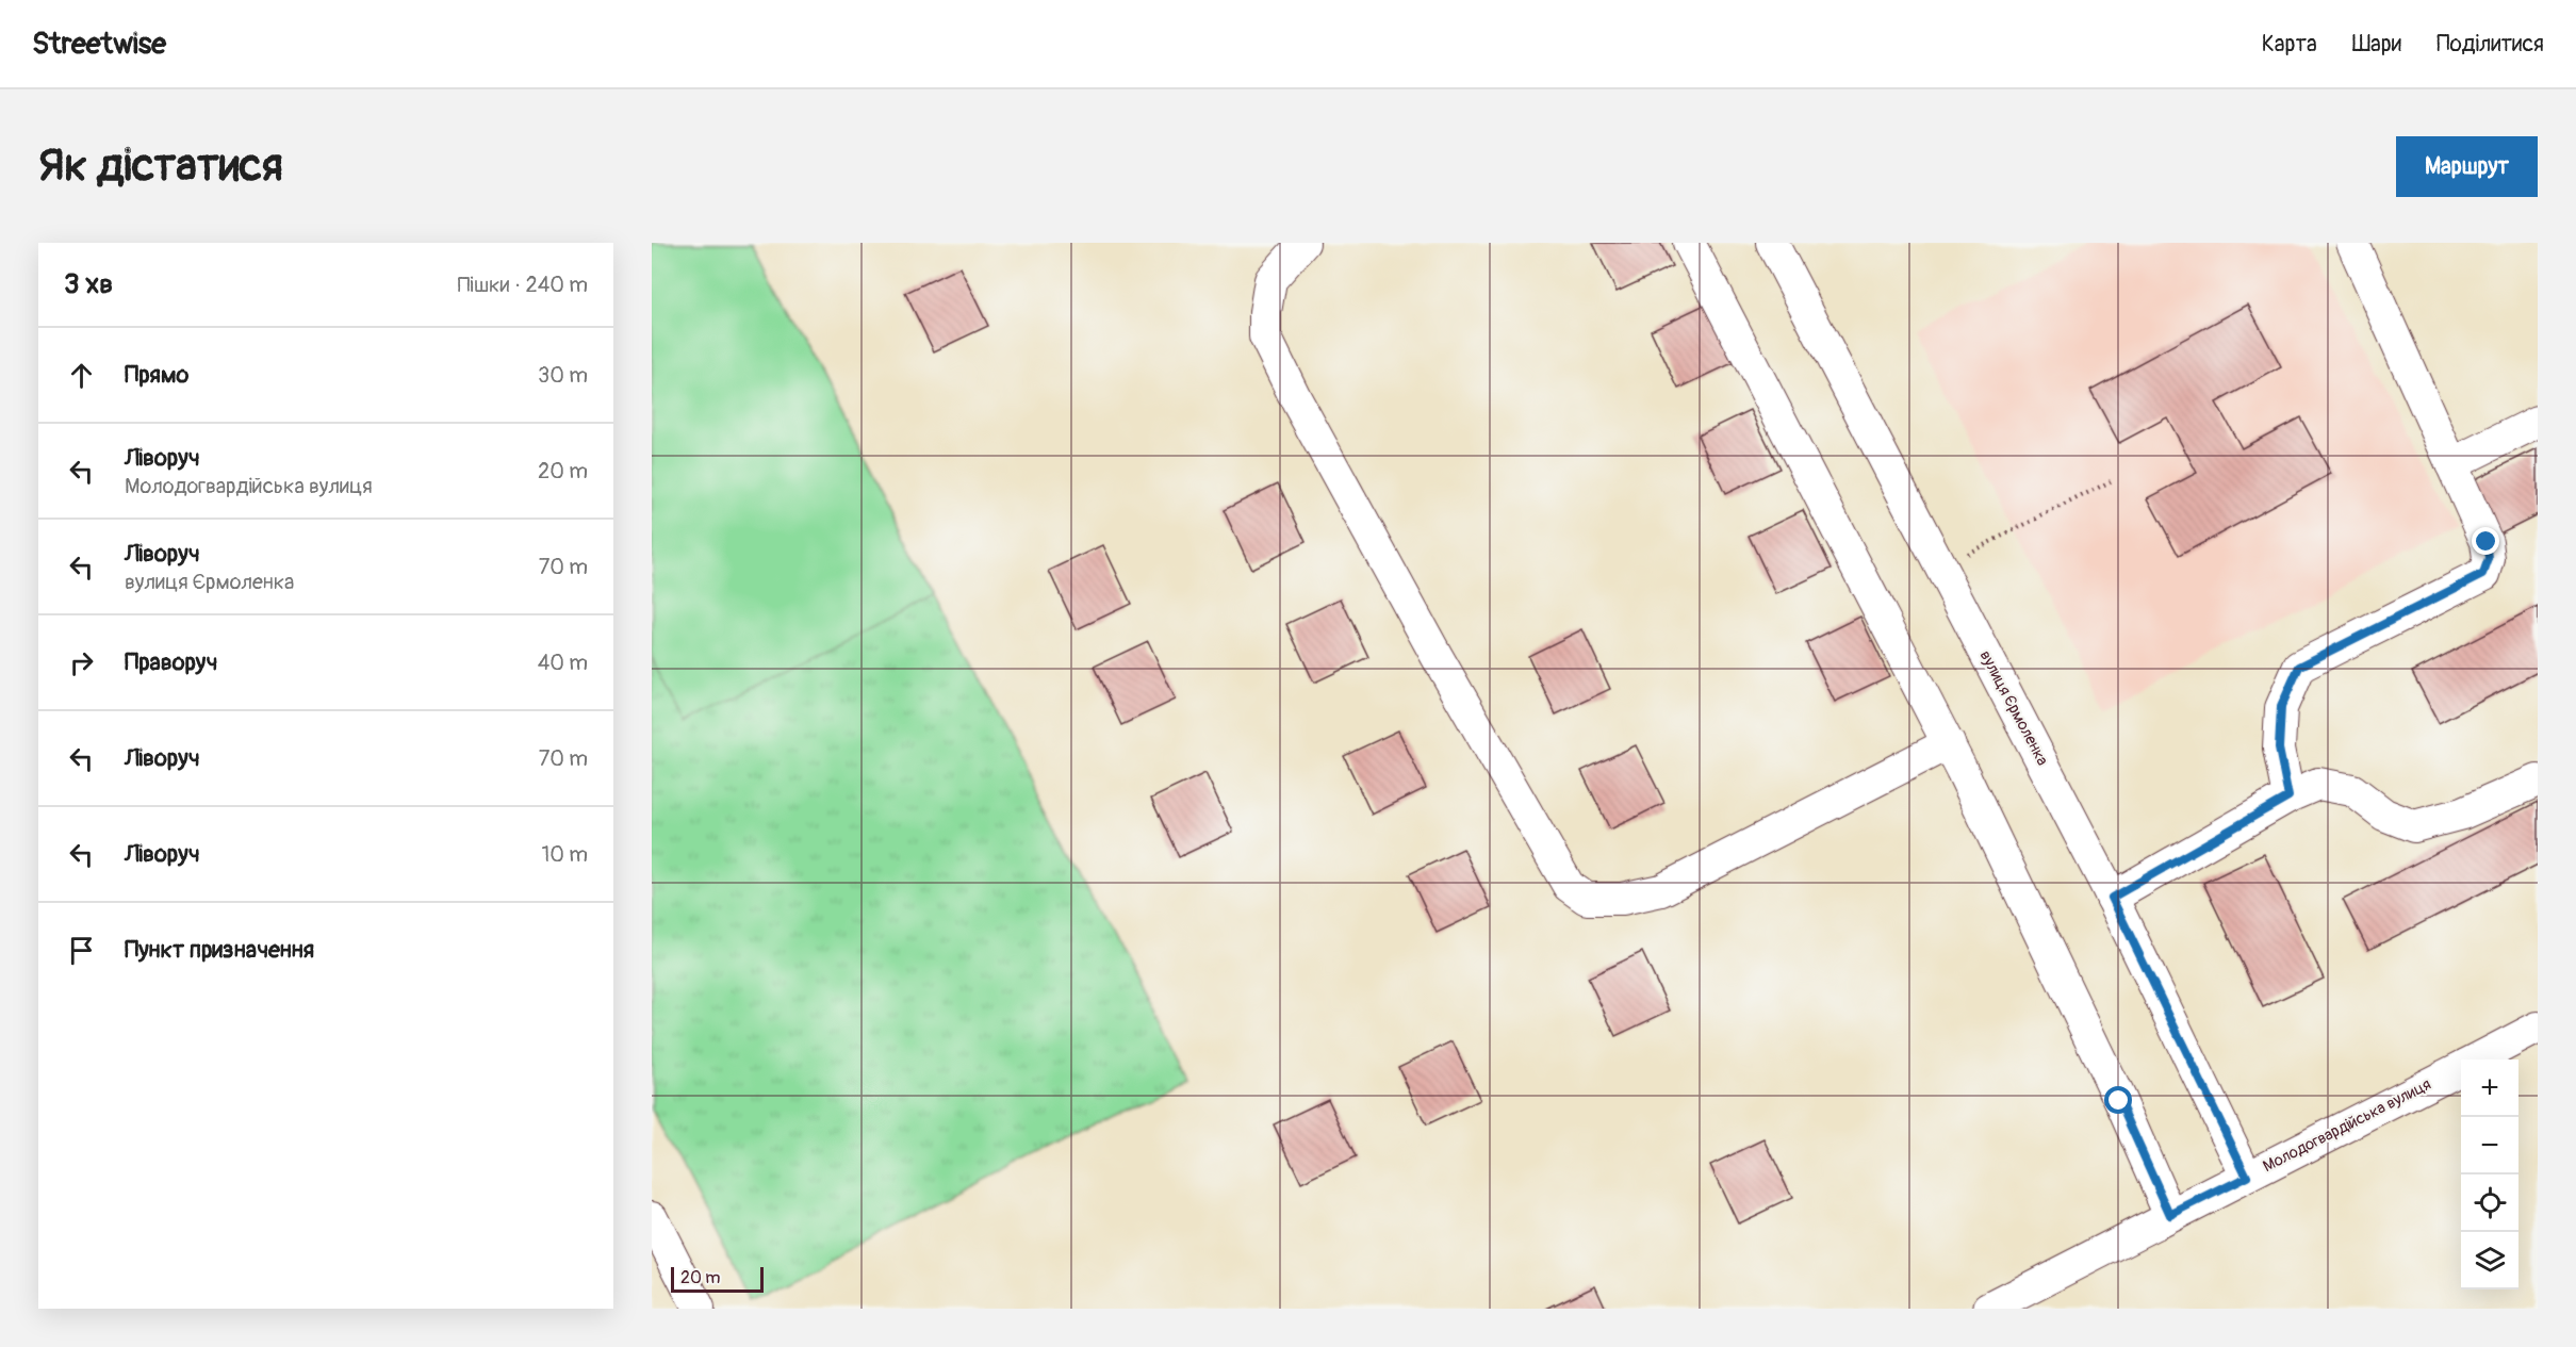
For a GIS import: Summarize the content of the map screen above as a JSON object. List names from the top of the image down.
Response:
{
  "streets": {
    "street": ["вулиця Єрмоленка", "Молодогвардійська вулиця"]
  },
  "crossings": [
    ["вулиця Єрмоленка", "Молодогвардійська вулиця"]
  ],
  "scale_bar": "20 m",
  "page": {
    "header": "Streetwise",
    "nav": ["Карта", "Шари", "Поділитися"],
    "buttons": "Маршрут",
    "title": "Як дістатися",
    "heading": ["3 хв", "Пішки · 240 m"],
    "list": [
      ["Прямо", "30 m"],
      ["Ліворуч", "Молодогвардійська вулиця", "20 m"],
      ["Ліворуч", "вулиця Єрмоленка", "70 m"],
      ["Праворуч", "40 m"],
      ["Ліворуч", "70 m"],
      ["Ліворуч", "10 m"],
      "Пункт призначення"
    ],
    "map_buttons": ["+", "−"],
    "scale": "20 m"
  }
}
